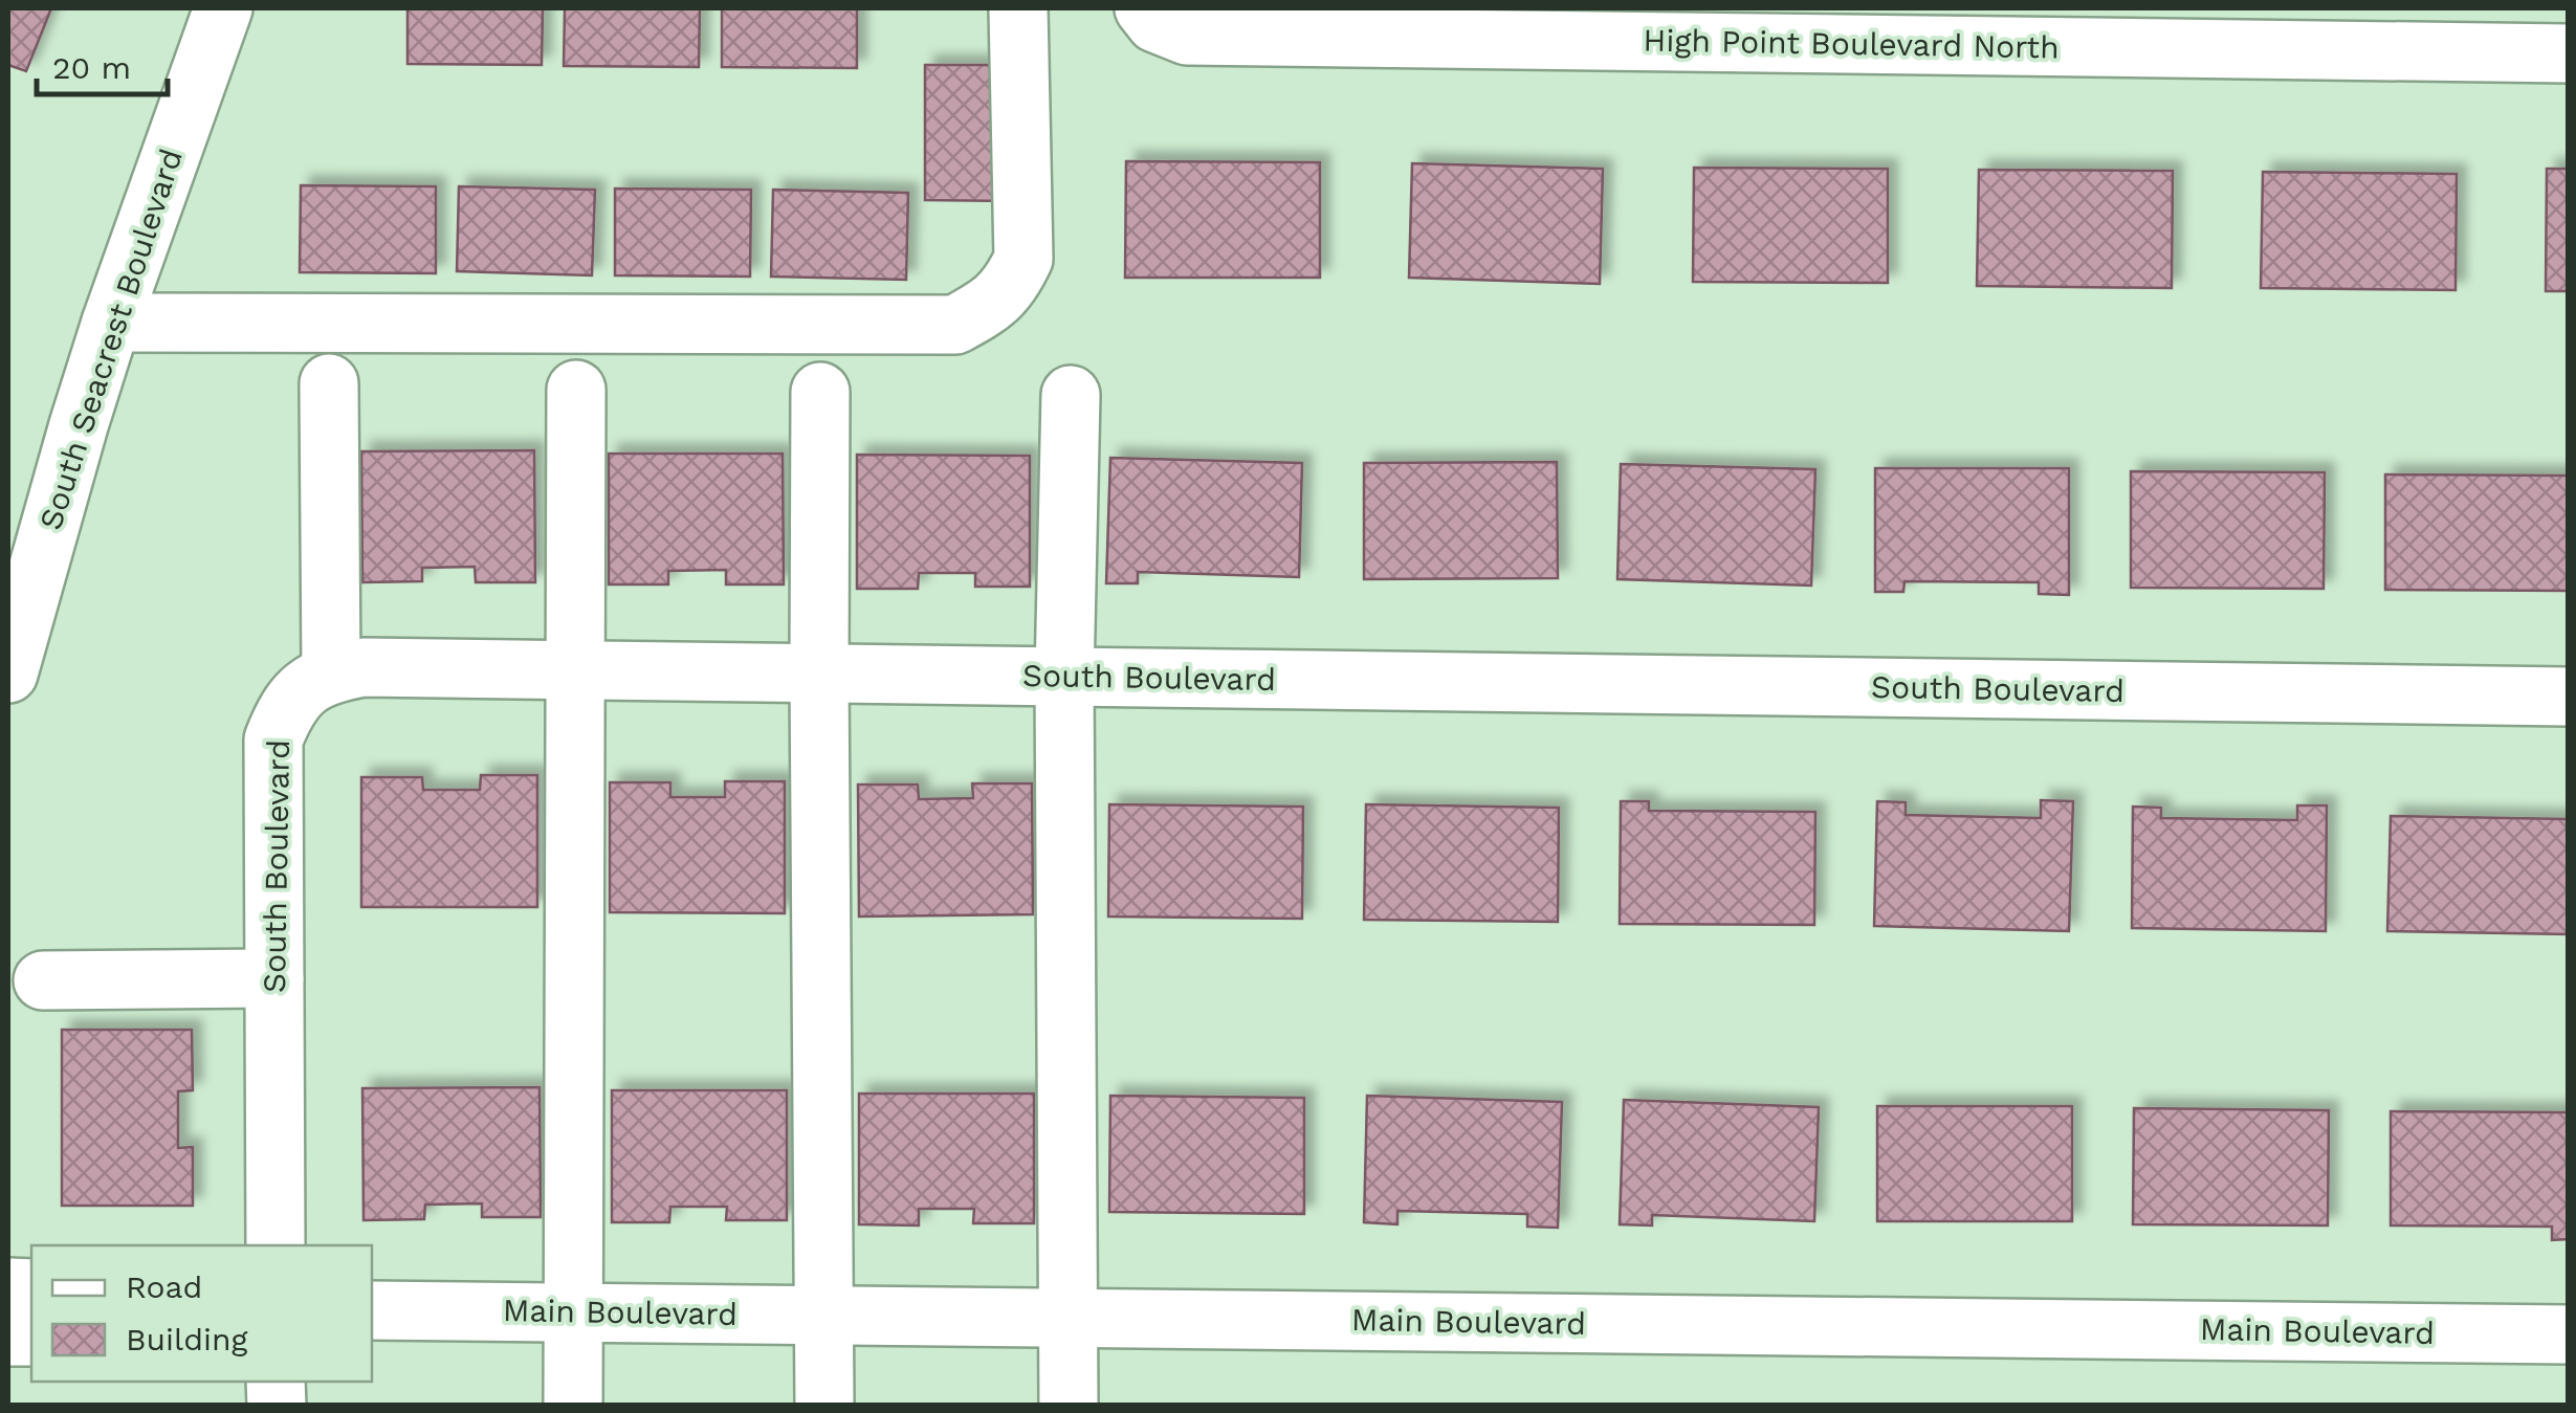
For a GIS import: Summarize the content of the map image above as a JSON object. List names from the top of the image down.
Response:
{
  "streets": {
    "street": [
      "High Point Boulevard North",
      "South Seacrest Boulevard",
      "South Boulevard",
      "Main Boulevard"
    ]
  },
  "legend": ["Road", "Building"],
  "scale_bar": "20 m"
}
